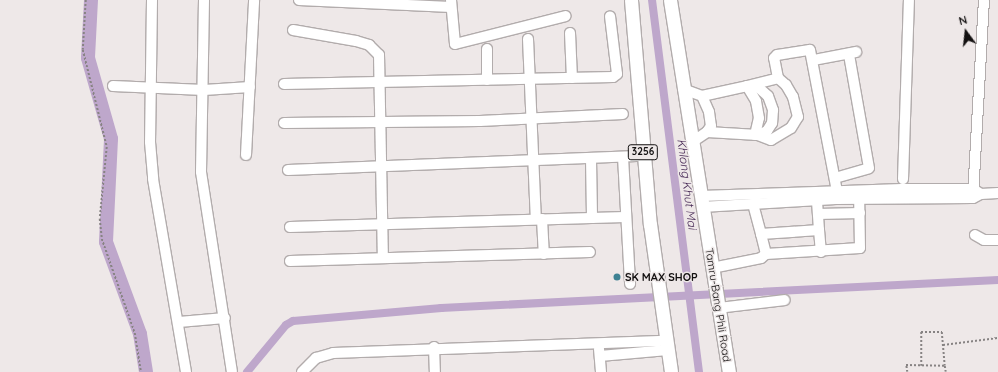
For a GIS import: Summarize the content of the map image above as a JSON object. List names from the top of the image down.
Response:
{
  "streets": {
    "main road": ["3256", "Tamru-Bang Phli Road"]
  },
  "water": ["Khlong Khut Mai"],
  "places": ["SK MAX SHOP"],
  "north": "top"
}
